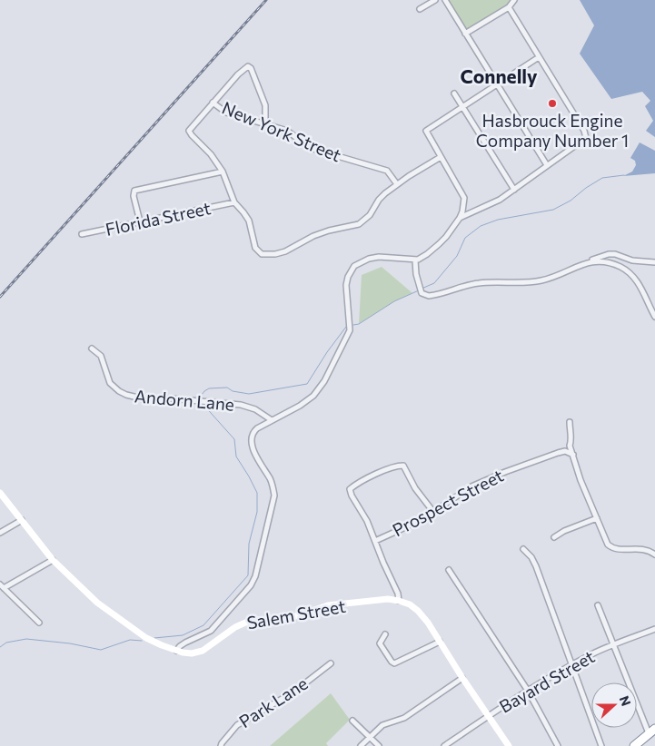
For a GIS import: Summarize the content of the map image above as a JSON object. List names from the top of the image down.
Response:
{
  "streets": {
    "street": [
      "New York Street",
      "Florida Street",
      "Andorn Lane",
      "Prospect Street",
      "Salem Street",
      "Bayard Street",
      "Park Lane"
    ]
  },
  "crossings": [
    ["Salem Street", "Bayard Street"]
  ],
  "districts": ["Connelly"],
  "places": ["Hasbrouck Engine Company Number 1"],
  "north": "right"
}
